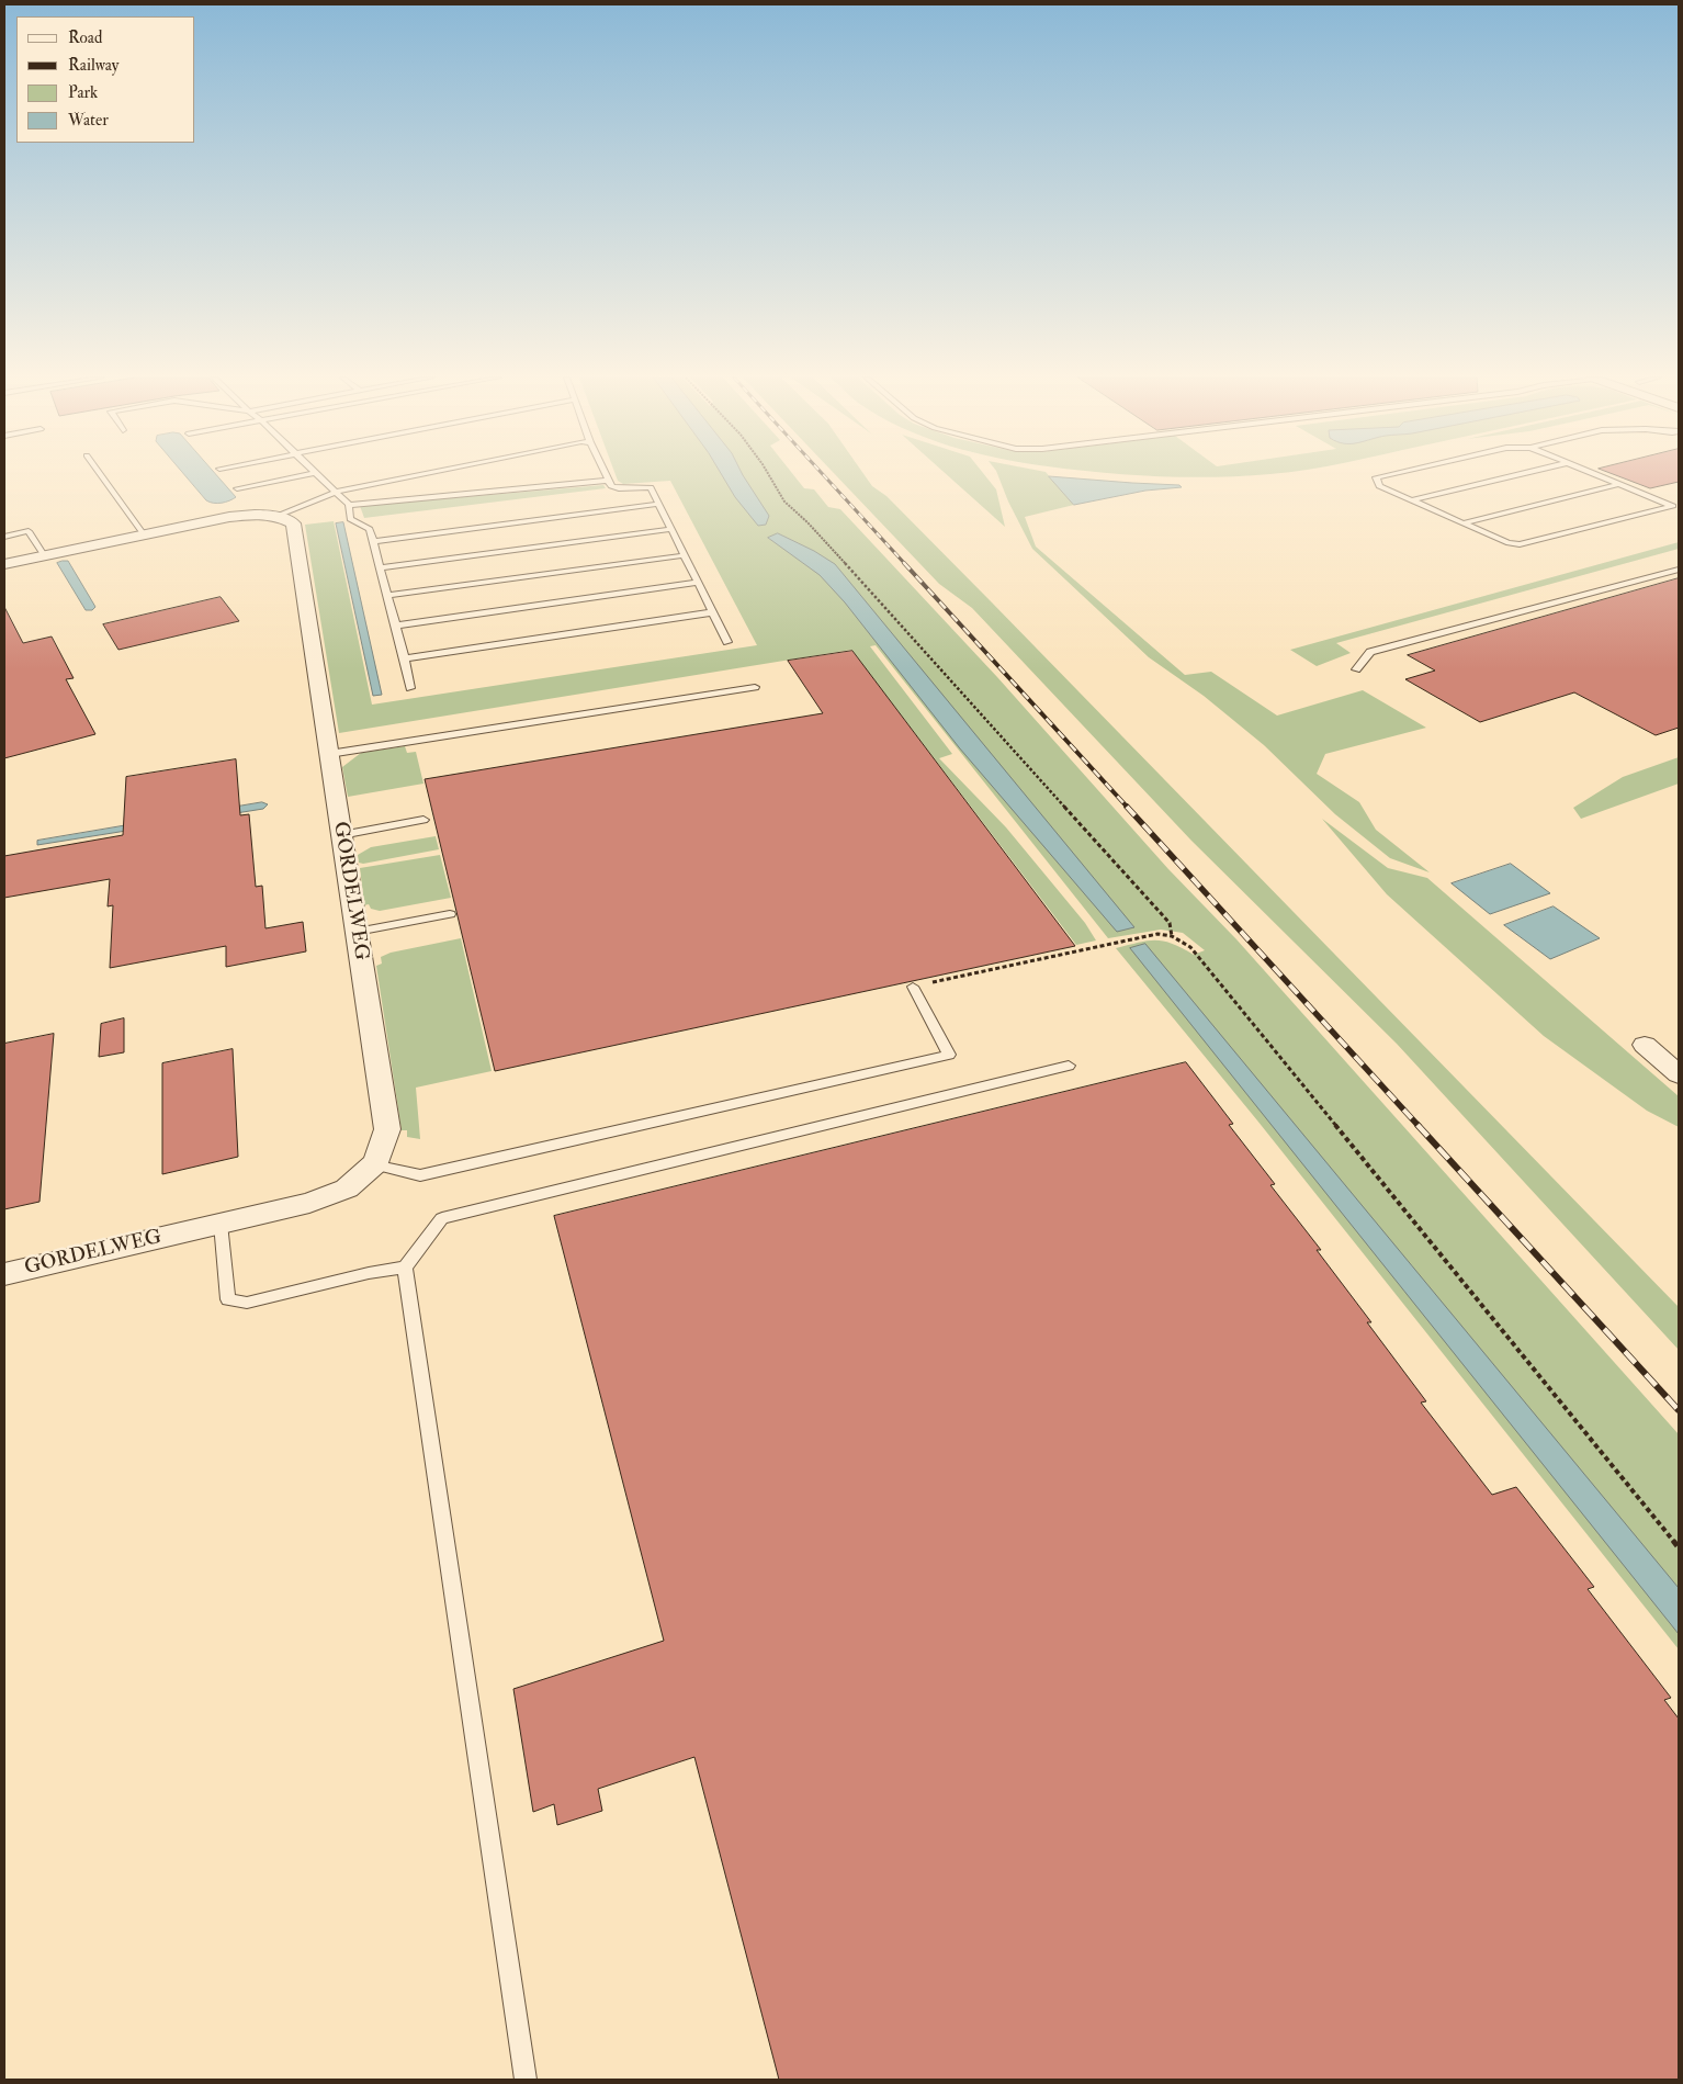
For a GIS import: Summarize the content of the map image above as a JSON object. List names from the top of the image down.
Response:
{
  "streets": {
    "street": ["GORDELWEG"]
  },
  "legend": [
    "Road",
    "Railway",
    "Park",
    "Water"
  ]
}
